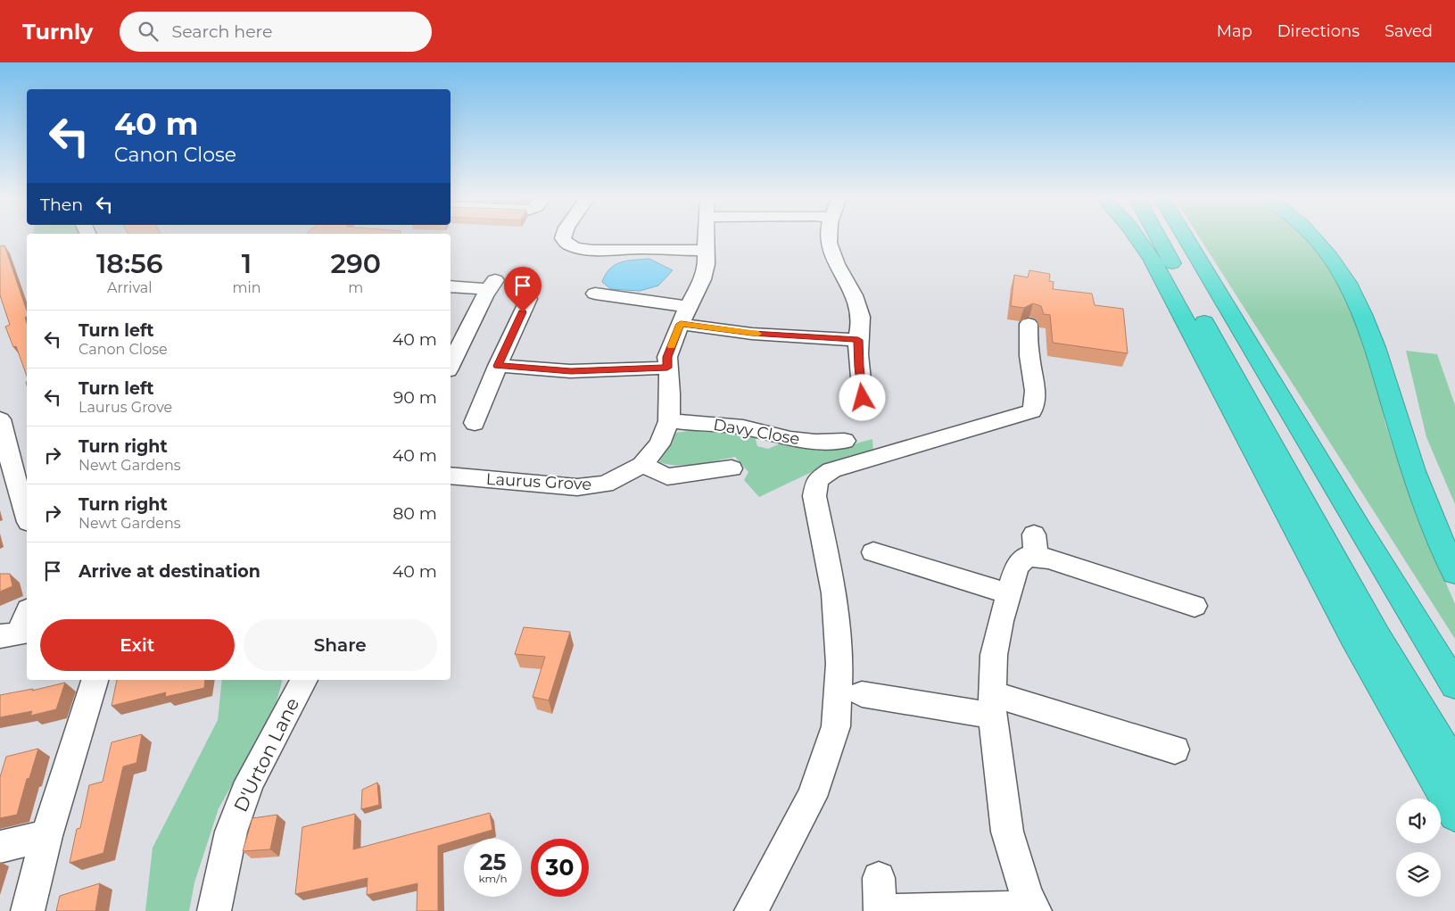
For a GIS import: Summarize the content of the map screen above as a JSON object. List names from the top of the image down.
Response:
{
  "streets": {
    "street": ["Davy Close", "Laurus Grove", "D'Urton Lane"]
  },
  "crossings": [
    ["Davy Close", "Laurus Grove"]
  ],
  "page": {
    "header": "Turnly",
    "search": "Search here",
    "nav": ["Map", "Directions", "Saved"],
    "turn": ["40 m", "Canon Close"],
    "then": "Then",
    "eta": [
      "18:56",
      "Arrival",
      "1",
      "min",
      "290",
      "m"
    ],
    "list": [
      {
        "name": "Turn left",
        "note": "Canon Close",
        "value": "40 m"
      },
      {
        "name": "Turn left",
        "note": "Laurus Grove",
        "value": "90 m"
      },
      {
        "name": "Turn right",
        "note": "Newt Gardens",
        "value": "40 m"
      },
      {
        "name": "Turn right",
        "note": "Newt Gardens",
        "value": "80 m"
      },
      {
        "name": "Arrive at destination",
        "value": "40 m"
      }
    ],
    "buttons": ["Exit", "Share"],
    "speed": "25 km/h",
    "limit": "30"
  }
}
